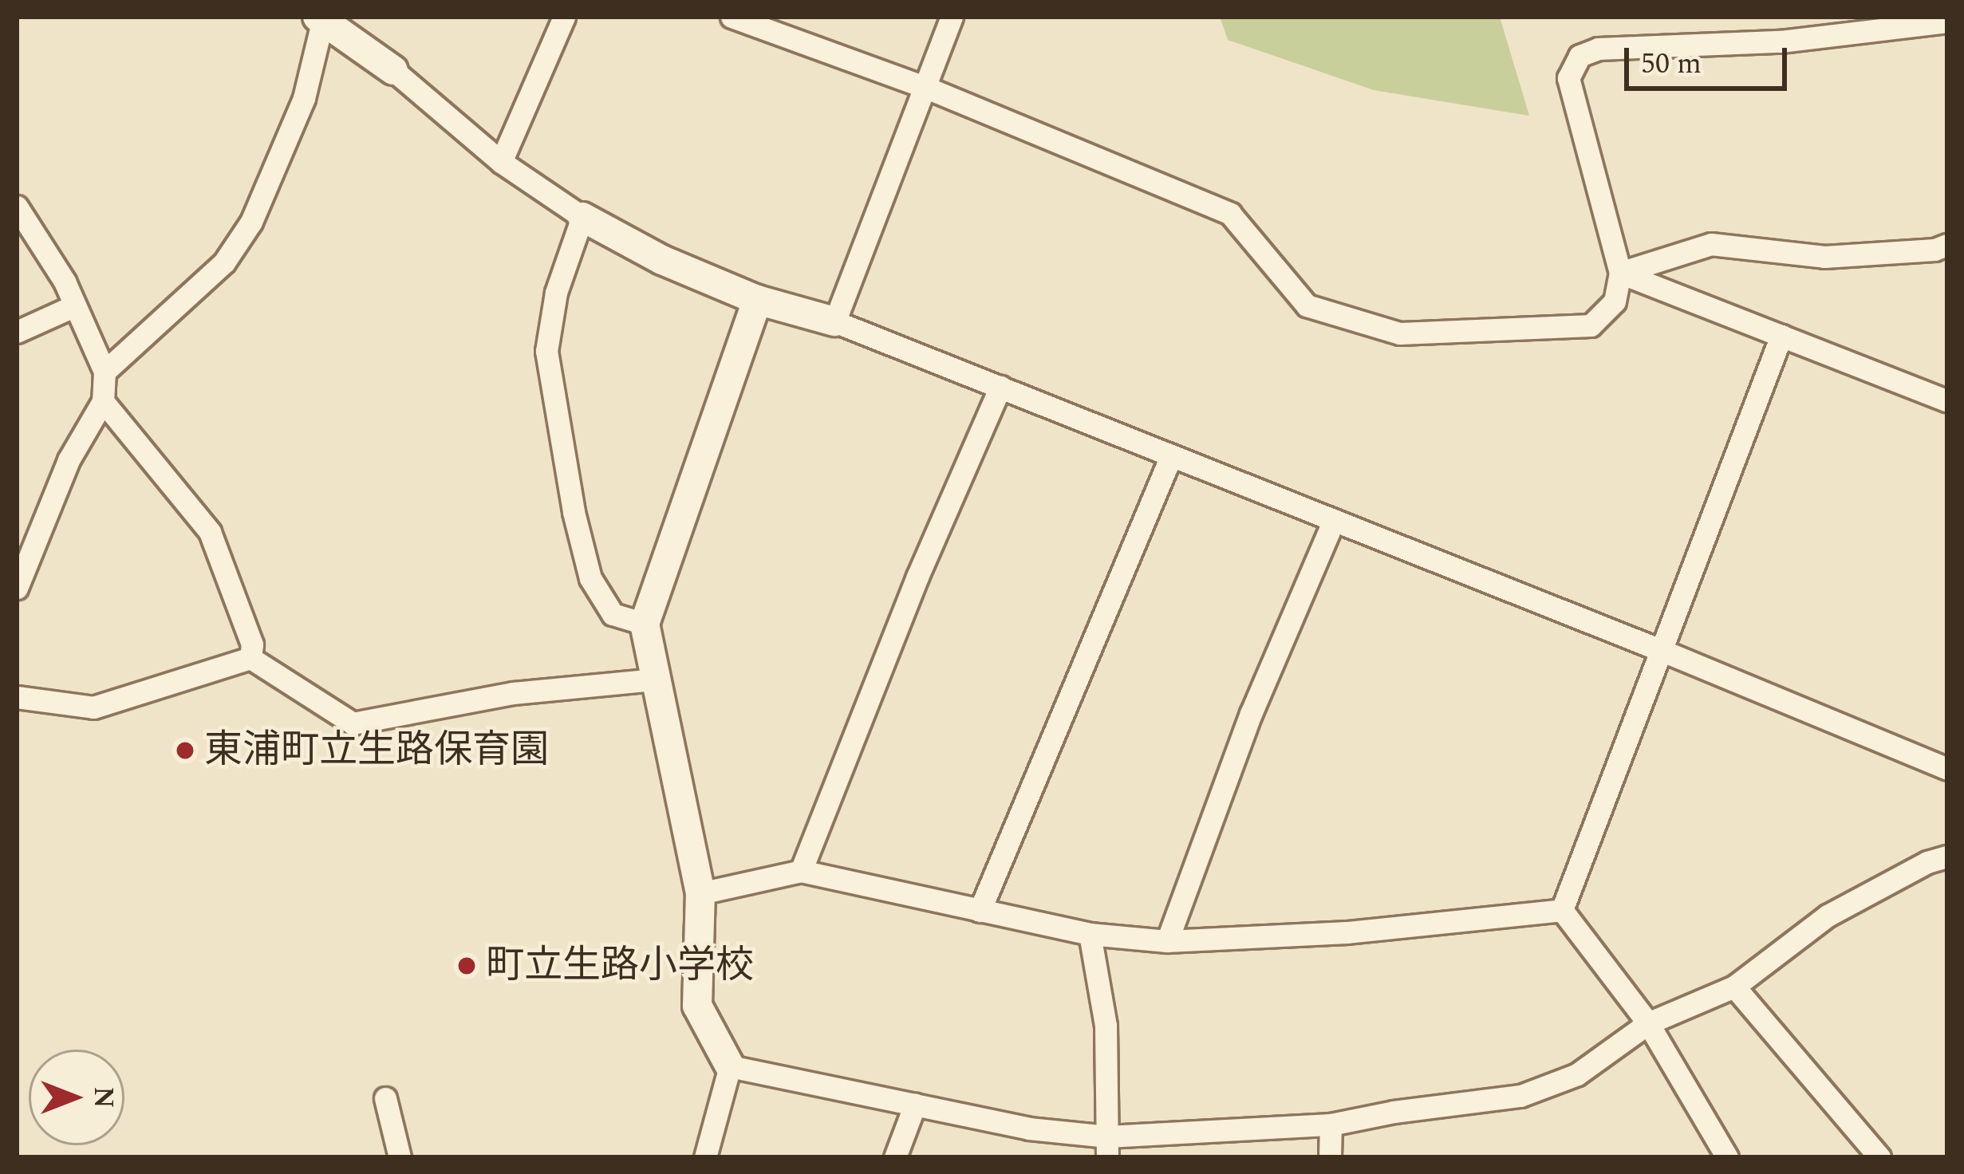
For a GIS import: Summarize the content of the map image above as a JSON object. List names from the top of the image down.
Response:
{
  "places": ["東浦町立生路保育園", "町立生路小学校"],
  "scale_bar": "50 m",
  "north": "right"
}
